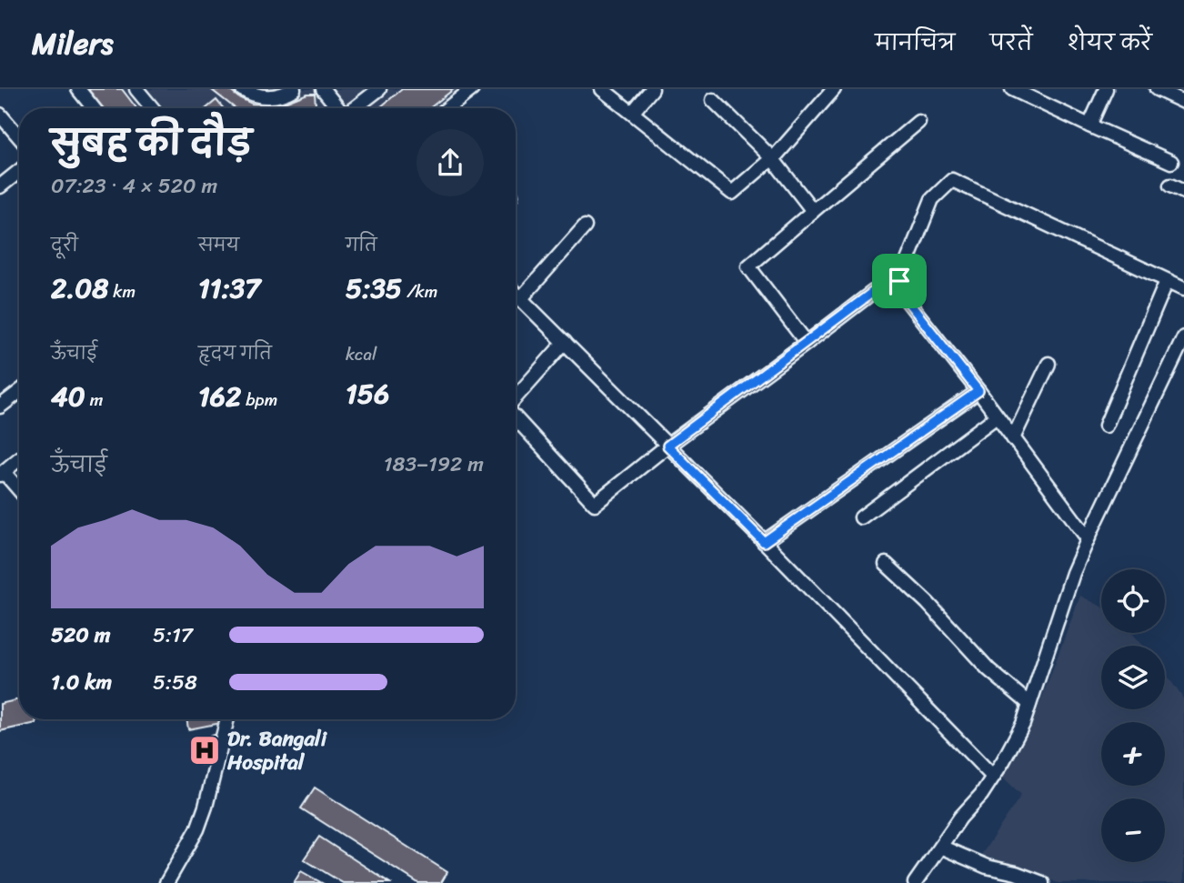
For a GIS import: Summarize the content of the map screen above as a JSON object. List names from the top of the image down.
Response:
{
  "places": {
    "hospital": ["Dr. Bangali Hospital"]
  },
  "page": {
    "header": "Milers",
    "nav": ["मानचित्र", "परतें", "शेयर करें"],
    "heading": ["सुबह की दौड़", "07:23 · 4 × 520 m"],
    "stats": [
      ["दूरी", "2.08 km"],
      ["समय", "11:37"],
      ["गति", "5:35 /km"],
      ["ऊँचाई", "40 m"],
      ["हृदय गति", "162 bpm"],
      ["kcal", "156"]
    ],
    "chart": ["ऊँचाई", "183–192 m"],
    "map_buttons": ["+", "−"],
    "list": [
      {
        "name": "520 m",
        "note": "5:17"
      },
      {
        "name": "1.0 km",
        "note": "5:58"
      }
    ]
  }
}
